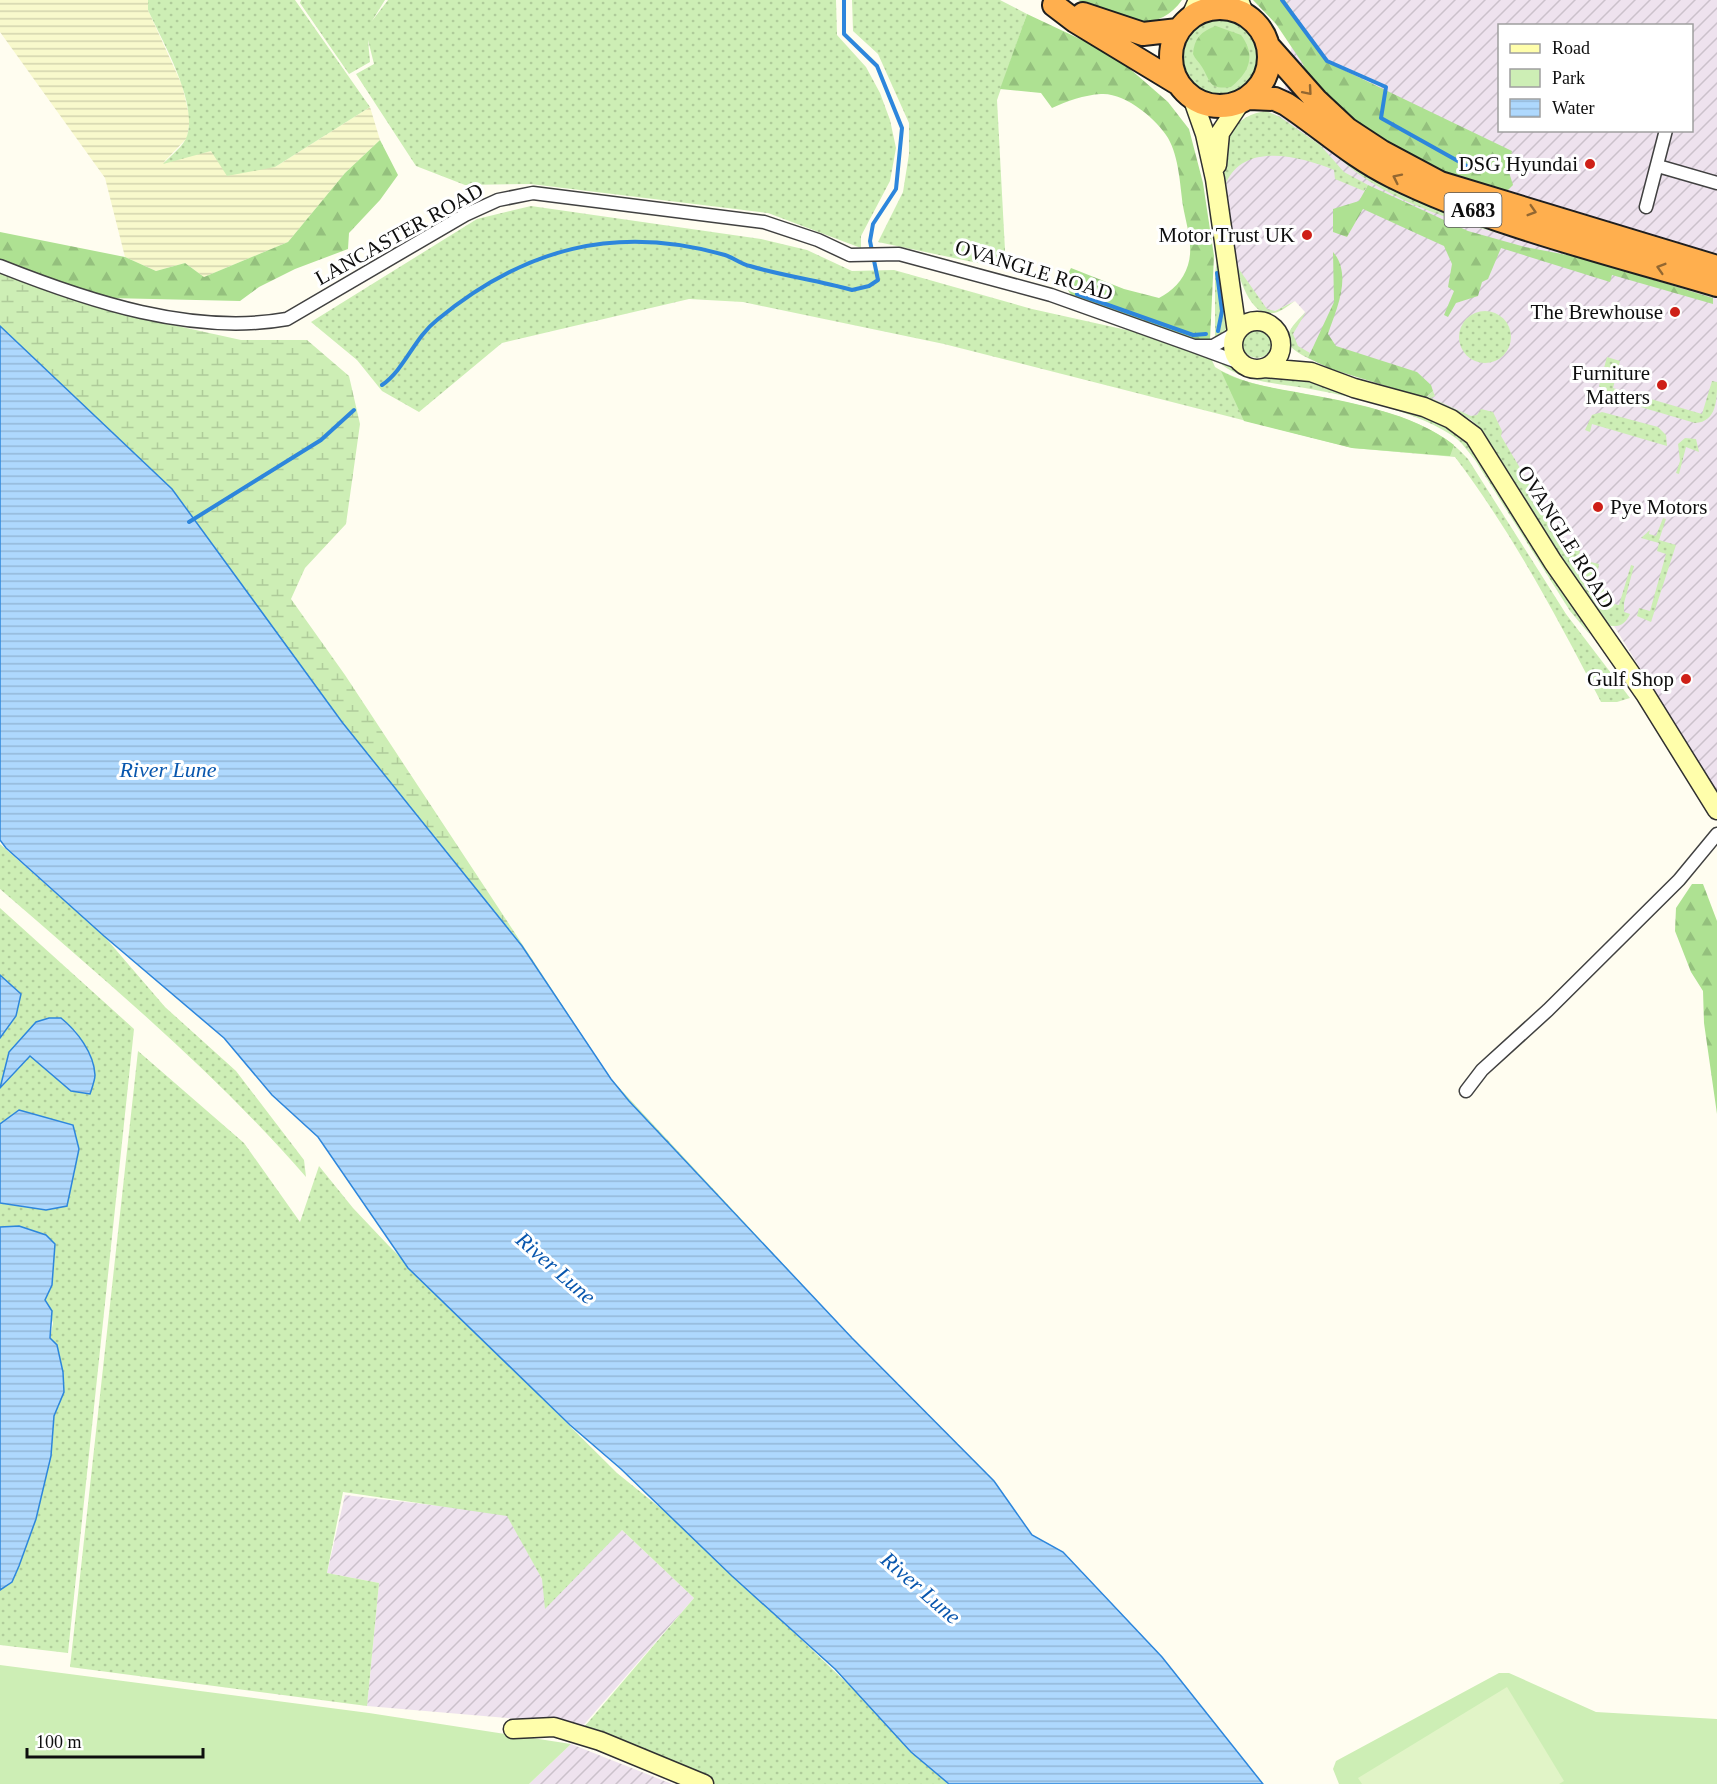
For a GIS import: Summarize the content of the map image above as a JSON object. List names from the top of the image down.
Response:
{
  "streets": {
    "highway": ["A683"],
    "main road": ["OVANGLE ROAD"],
    "street": ["LANCASTER ROAD"]
  },
  "crossings": [
    ["LANCASTER ROAD", "OVANGLE ROAD"]
  ],
  "water": ["River Lune"],
  "places": [
    "DSG Hyundai",
    "Motor Trust UK",
    "The Brewhouse",
    "Furniture Matters",
    "Pye Motors",
    "Gulf Shop"
  ],
  "legend": ["Road", "Park", "Water"],
  "scale_bar": "100 m"
}
